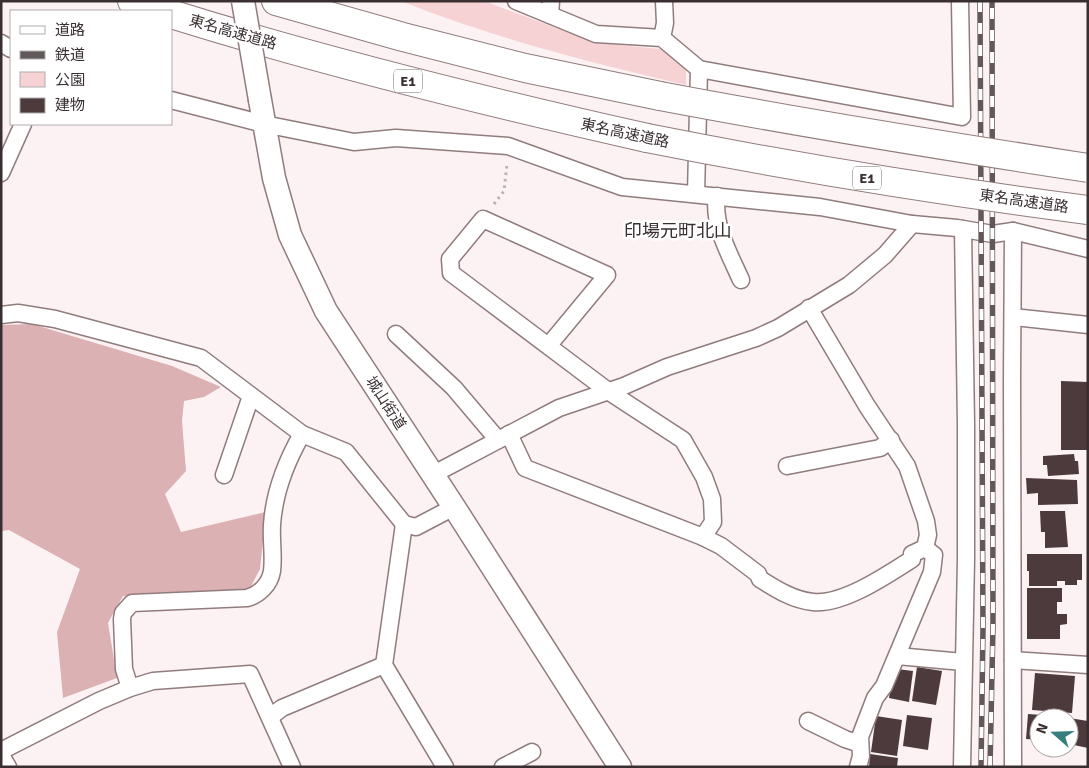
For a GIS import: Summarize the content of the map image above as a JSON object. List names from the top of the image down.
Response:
{
  "streets": {
    "highway": ["東名高速道路", "E1"],
    "street": ["城山街道"]
  },
  "districts": ["印場元町北山"],
  "legend": [
    "道路",
    "鉄道",
    "公園",
    "建物"
  ],
  "north": "left"
}
